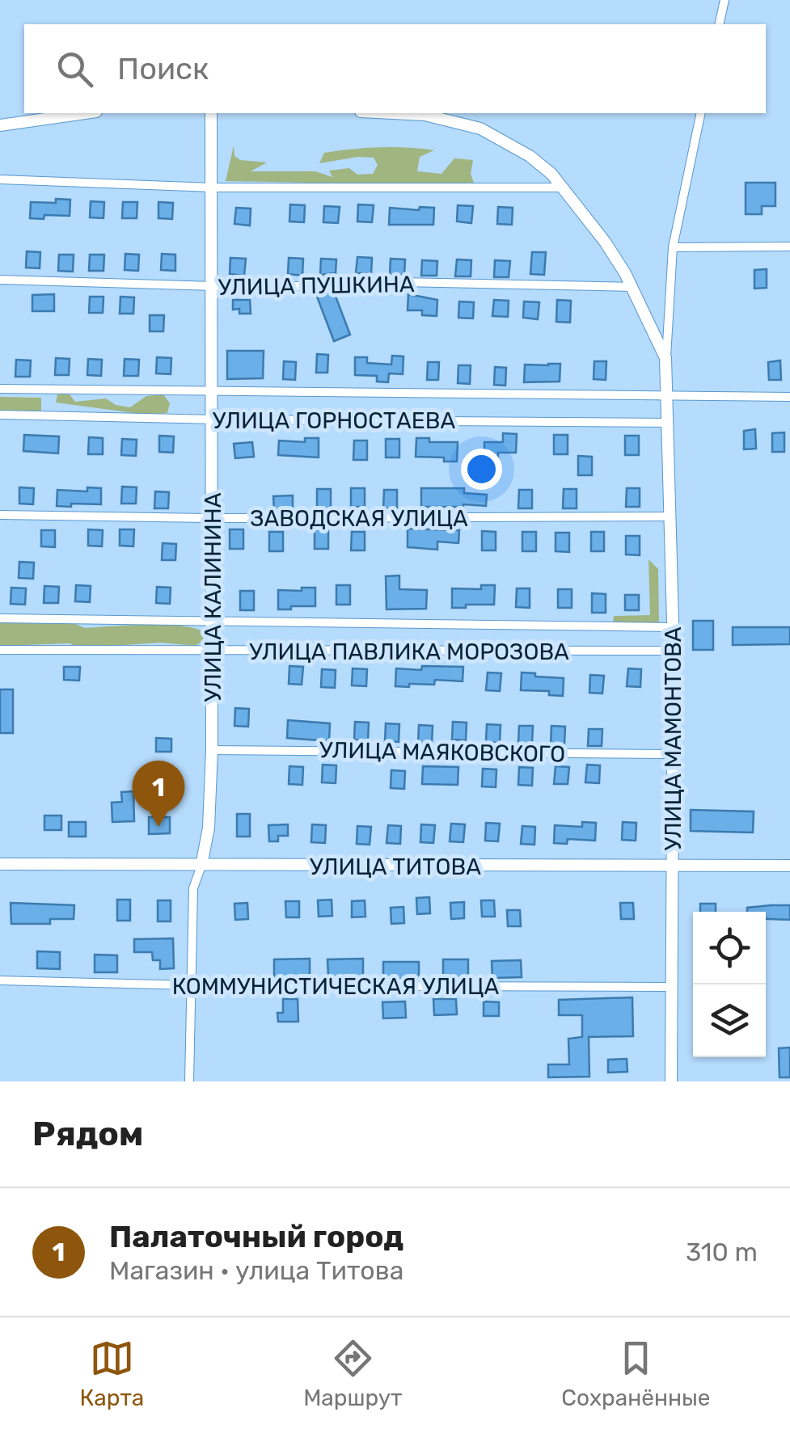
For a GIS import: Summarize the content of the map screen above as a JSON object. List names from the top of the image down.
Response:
{
  "streets": {
    "main road": ["УЛИЦА КАЛИНИНА", "УЛИЦА МАМОНТОВА", "УЛИЦА ТИТОВА"],
    "street": [
      "УЛИЦА ПУШКИНА",
      "УЛИЦА ГОРНОСТАЕВА",
      "ЗАВОДСКАЯ УЛИЦА",
      "УЛИЦА ПАВЛИКА МОРОЗОВА",
      "УЛИЦА МАЯКОВСКОГО",
      "КОММУНИСТИЧЕСКАЯ УЛИЦА"
    ]
  },
  "crossings": [
    ["УЛИЦА ПУШКИНА", "УЛИЦА КАЛИНИНА"],
    ["УЛИЦА ГОРНОСТАЕВА", "УЛИЦА КАЛИНИНА"],
    ["УЛИЦА ГОРНОСТАЕВА", "УЛИЦА МАМОНТОВА"],
    ["ЗАВОДСКАЯ УЛИЦА", "УЛИЦА КАЛИНИНА"],
    ["ЗАВОДСКАЯ УЛИЦА", "УЛИЦА МАМОНТОВА"],
    ["УЛИЦА КАЛИНИНА", "УЛИЦА ПАВЛИКА МОРОЗОВА"],
    ["УЛИЦА КАЛИНИНА", "УЛИЦА МАЯКОВСКОГО"],
    ["УЛИЦА КАЛИНИНА", "УЛИЦА ТИТОВА"],
    ["УЛИЦА КАЛИНИНА", "КОММУНИСТИЧЕСКАЯ УЛИЦА"],
    ["УЛИЦА ПАВЛИКА МОРОЗОВА", "УЛИЦА МАМОНТОВА"],
    ["УЛИЦА МАМОНТОВА", "УЛИЦА МАЯКОВСКОГО"],
    ["УЛИЦА МАМОНТОВА", "УЛИЦА ТИТОВА"],
    ["УЛИЦА МАМОНТОВА", "КОММУНИСТИЧЕСКАЯ УЛИЦА"]
  ],
  "page": {
    "search": "Поиск",
    "pins": "1",
    "heading": "Рядом",
    "list": [
      {
        "mark": "1",
        "name": "Палаточный город",
        "note": "Магазин · улица Титова",
        "value": "310 m"
      }
    ],
    "nav": ["Карта", "Маршрут", "Сохранённые"]
  }
}
